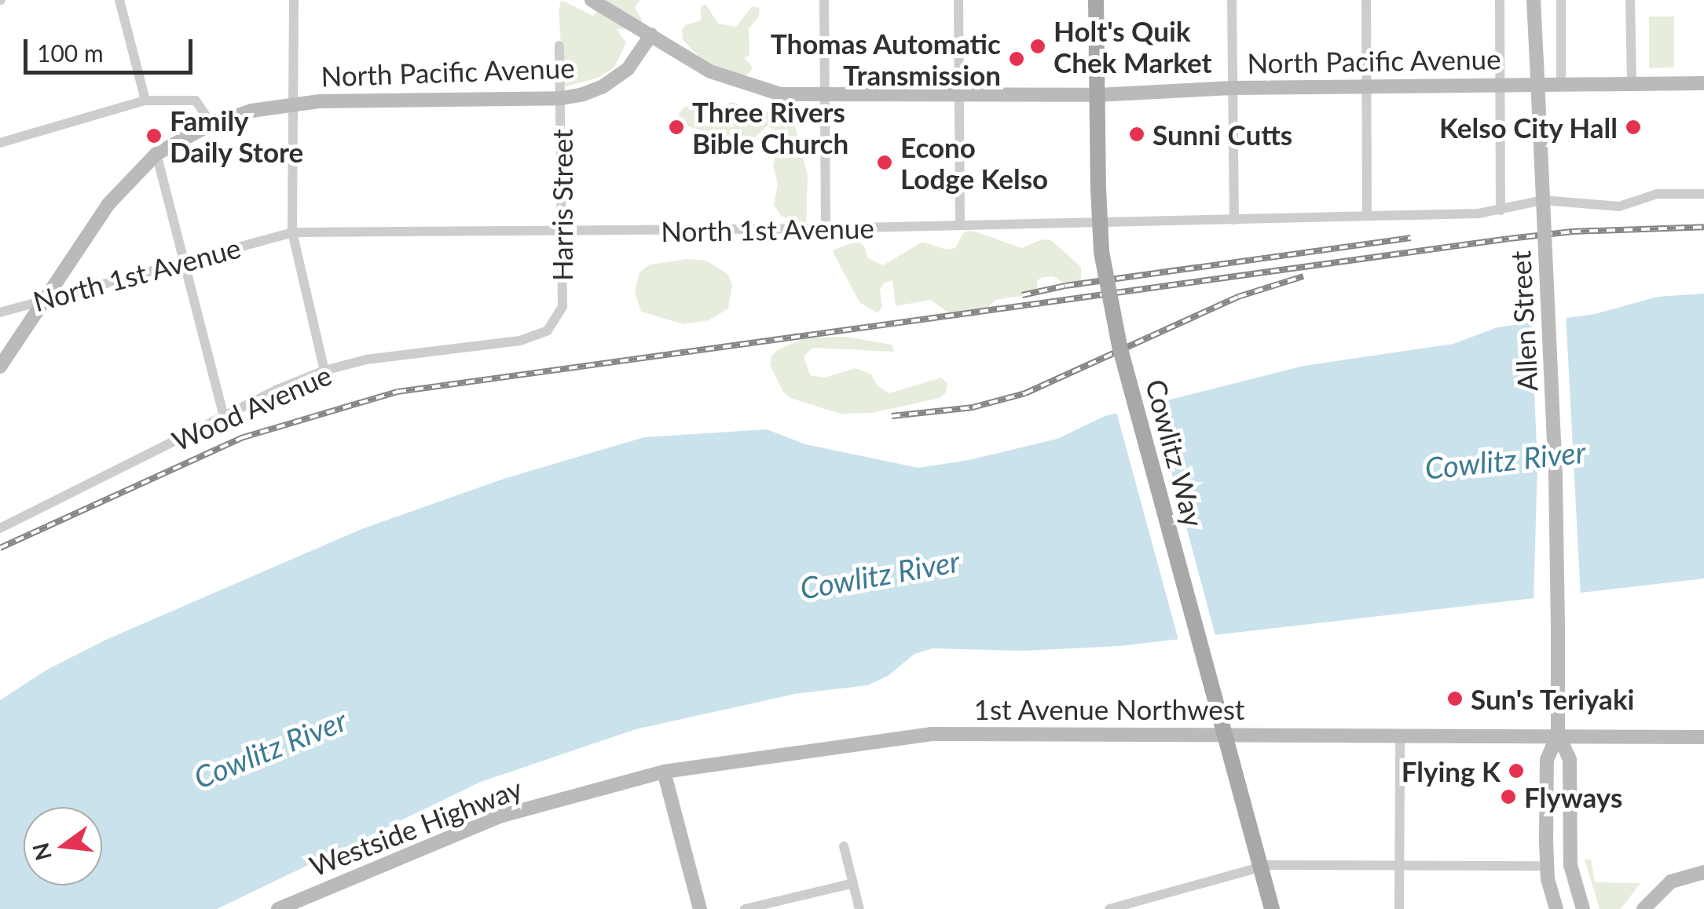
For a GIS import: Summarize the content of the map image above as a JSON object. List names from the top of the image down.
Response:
{
  "streets": {
    "main road": [
      "North Pacific Avenue",
      "Allen Street",
      "Cowlitz Way",
      "1st Avenue Northwest",
      "Westside Highway"
    ],
    "street": ["Harris Street", "North 1st Avenue", "Wood Avenue"]
  },
  "crossings": [
    ["North Pacific Avenue", "Harris Street"],
    ["North Pacific Avenue", "North 1st Avenue"],
    ["North Pacific Avenue", "Allen Street"],
    ["North Pacific Avenue", "Cowlitz Way"],
    ["Harris Street", "North 1st Avenue"],
    ["Harris Street", "Wood Avenue"],
    ["North 1st Avenue", "Allen Street"],
    ["Allen Street", "1st Avenue Northwest"],
    ["1st Avenue Northwest", "Westside Highway"]
  ],
  "water": ["Cowlitz River"],
  "places": [
    "Holt's Quik Chek Market",
    "Thomas Automatic Transmission",
    "Three Rivers Bible Church",
    "Kelso City Hall",
    "Sunni Cutts",
    "Family Daily Store",
    "Econo Lodge Kelso",
    "Sun's Teriyaki",
    "Flying K",
    "Flyways"
  ],
  "scale_bar": "100 m",
  "north": "left"
}
